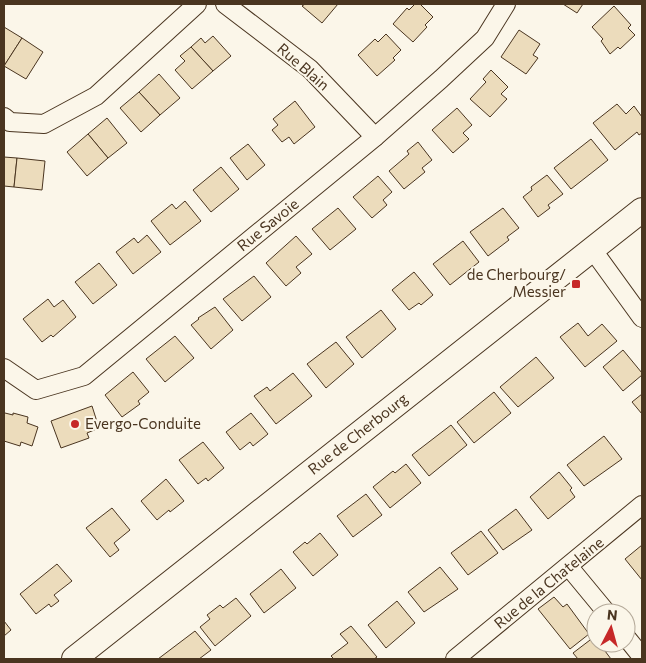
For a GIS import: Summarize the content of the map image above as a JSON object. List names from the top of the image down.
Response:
{
  "streets": {
    "street": [
      "Rue Blain",
      "Rue Savoie",
      "Rue de Cherbourg",
      "Rue de la Chatelaine"
    ]
  },
  "crossings": [
    ["Rue Blain", "Rue Savoie"]
  ],
  "places": {
    "transit": ["de Cherbourg/ Messier"],
    "other": ["Evergo-Conduite"]
  },
  "north": "top"
}
